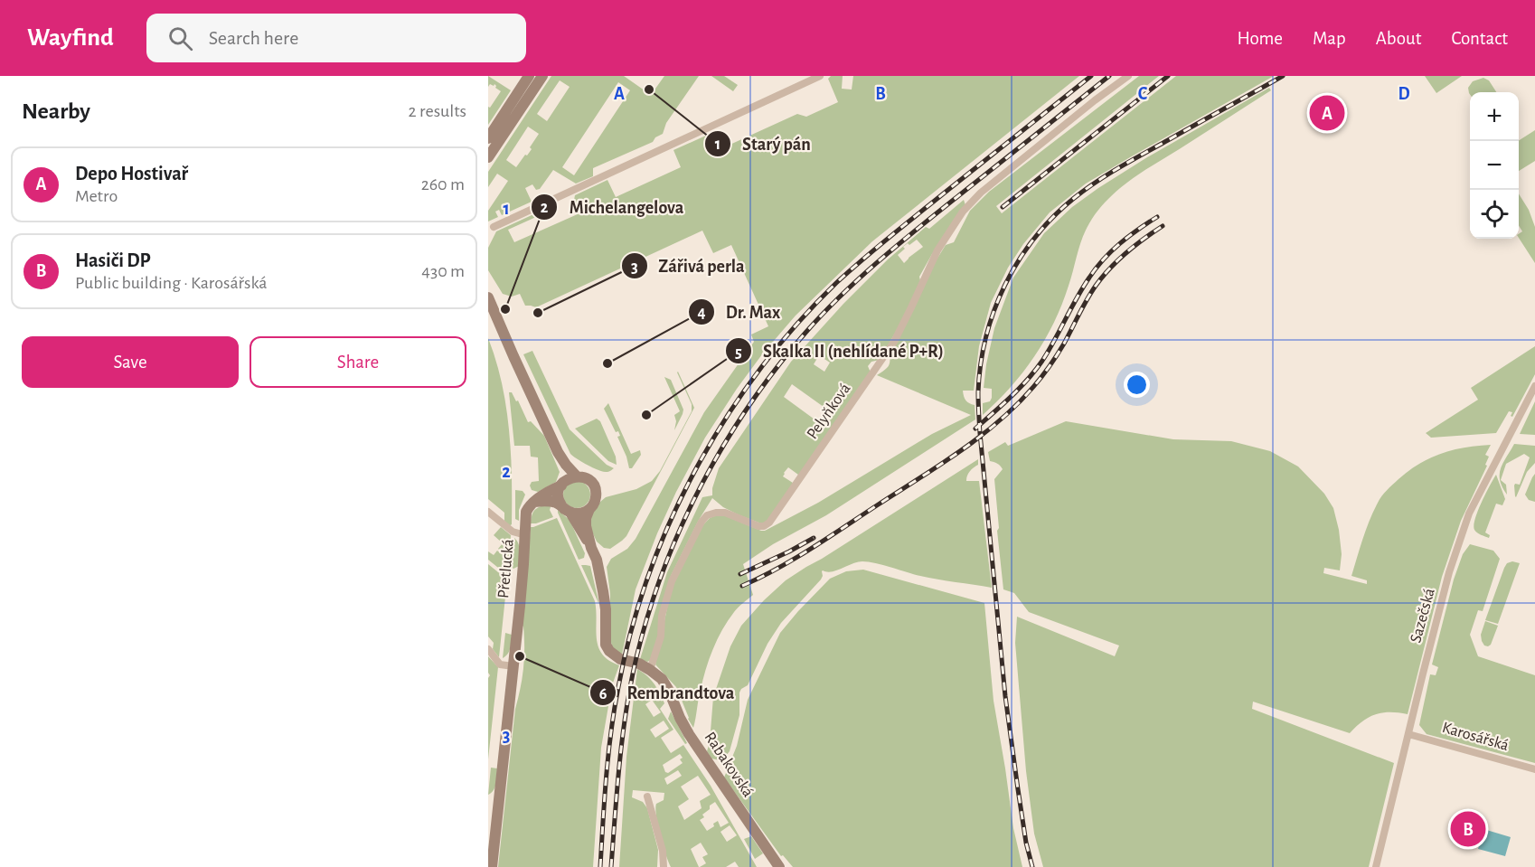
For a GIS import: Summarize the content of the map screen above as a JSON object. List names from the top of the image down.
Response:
{
  "streets": {
    "main road": ["Přetlucká", "Rabakovská"],
    "street": ["Pelyňková", "Sazečská", "Karosářská"]
  },
  "crossings": [
    ["Pelyňková", "Rabakovská"],
    ["Sazečská", "Karosářská"]
  ],
  "places": [
    "Starý pán",
    "Michelangelova",
    "Zářivá perla",
    "Dr. Max",
    "Skalka II (nehlídané P+R)",
    "Rembrandtova"
  ],
  "page": {
    "header": "Wayfind",
    "search": "Search here",
    "nav": [
      "Home",
      "Map",
      "About",
      "Contact"
    ],
    "heading": ["Nearby", "2 results"],
    "map_buttons": ["+", "−"],
    "pins": ["A", "B"],
    "list": [
      {
        "mark": "A",
        "name": "Depo Hostivař",
        "note": "Metro",
        "value": "260 m"
      },
      {
        "mark": "B",
        "name": "Hasiči DP",
        "note": "Public building · Karosářská",
        "value": "430 m"
      }
    ],
    "buttons": ["Save", "Share"]
  },
  "grid": {
    "columns": [
      "A",
      "B",
      "C",
      "D"
    ],
    "rows": ["1", "2", "3"]
  }
}
